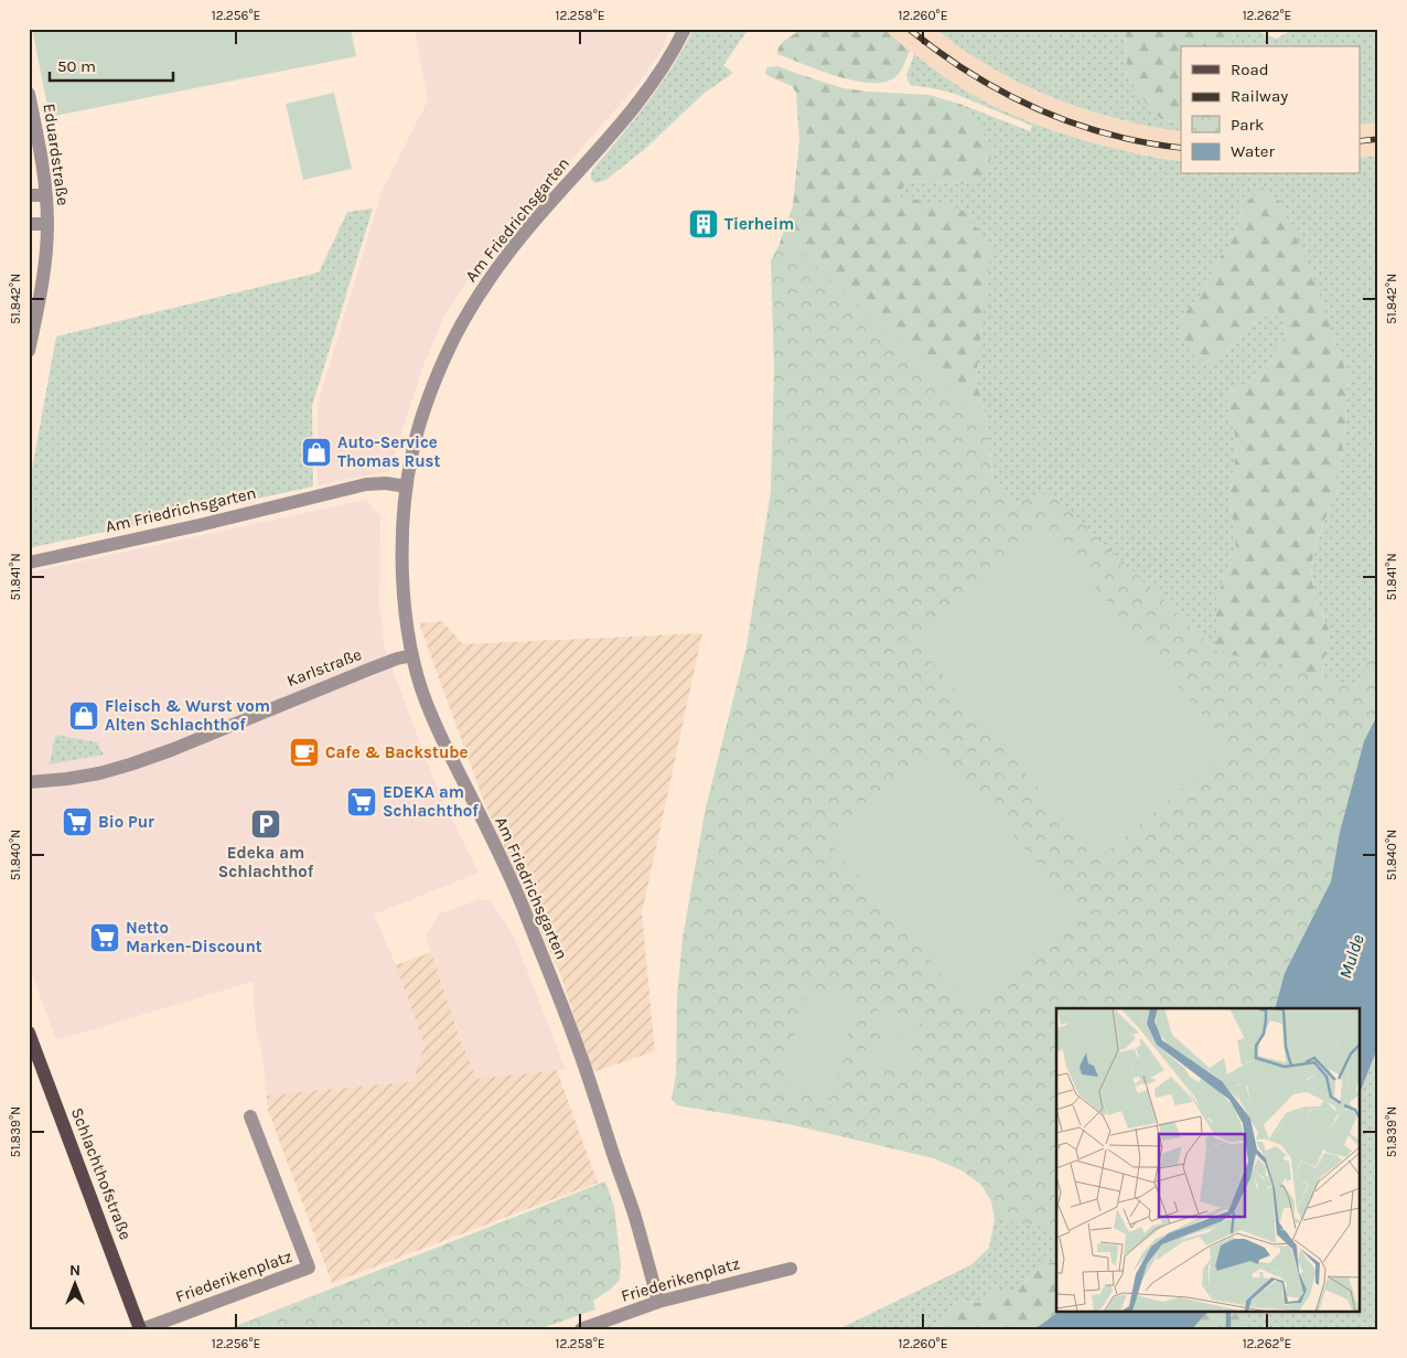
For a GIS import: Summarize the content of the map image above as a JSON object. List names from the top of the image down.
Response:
{
  "streets": {
    "main road": ["Schlachthofstraße"],
    "street": [
      "Eduardstraße",
      "Am Friedrichsgarten",
      "Karlstraße",
      "Friederikenplatz"
    ]
  },
  "crossings": [
    ["Am Friedrichsgarten", "Karlstraße"],
    ["Am Friedrichsgarten", "Friederikenplatz"],
    ["Schlachthofstraße", "Friederikenplatz"]
  ],
  "water": ["Mulde"],
  "places": {
    "building": ["Tierheim"],
    "shop": ["Auto-Service Thomas Rust", "Fleisch & Wurst vom Alten Schlachthof"],
    "cafe": ["Cafe & Backstube"],
    "supermarket": ["EDEKA am Schlachthof", "Bio Pur", "Netto Marken-Discount"],
    "parking": ["Edeka am Schlachthof"]
  },
  "legend": [
    "Road",
    "Railway",
    "Park",
    "Water"
  ],
  "scale_bar": "50 m",
  "north": "top",
  "coordinates": [
    "12.256°E",
    "12.258°E",
    "12.260°E",
    "12.262°E",
    "51.842°N",
    "51.841°N",
    "51.840°N",
    "51.839°N"
  ]
}
